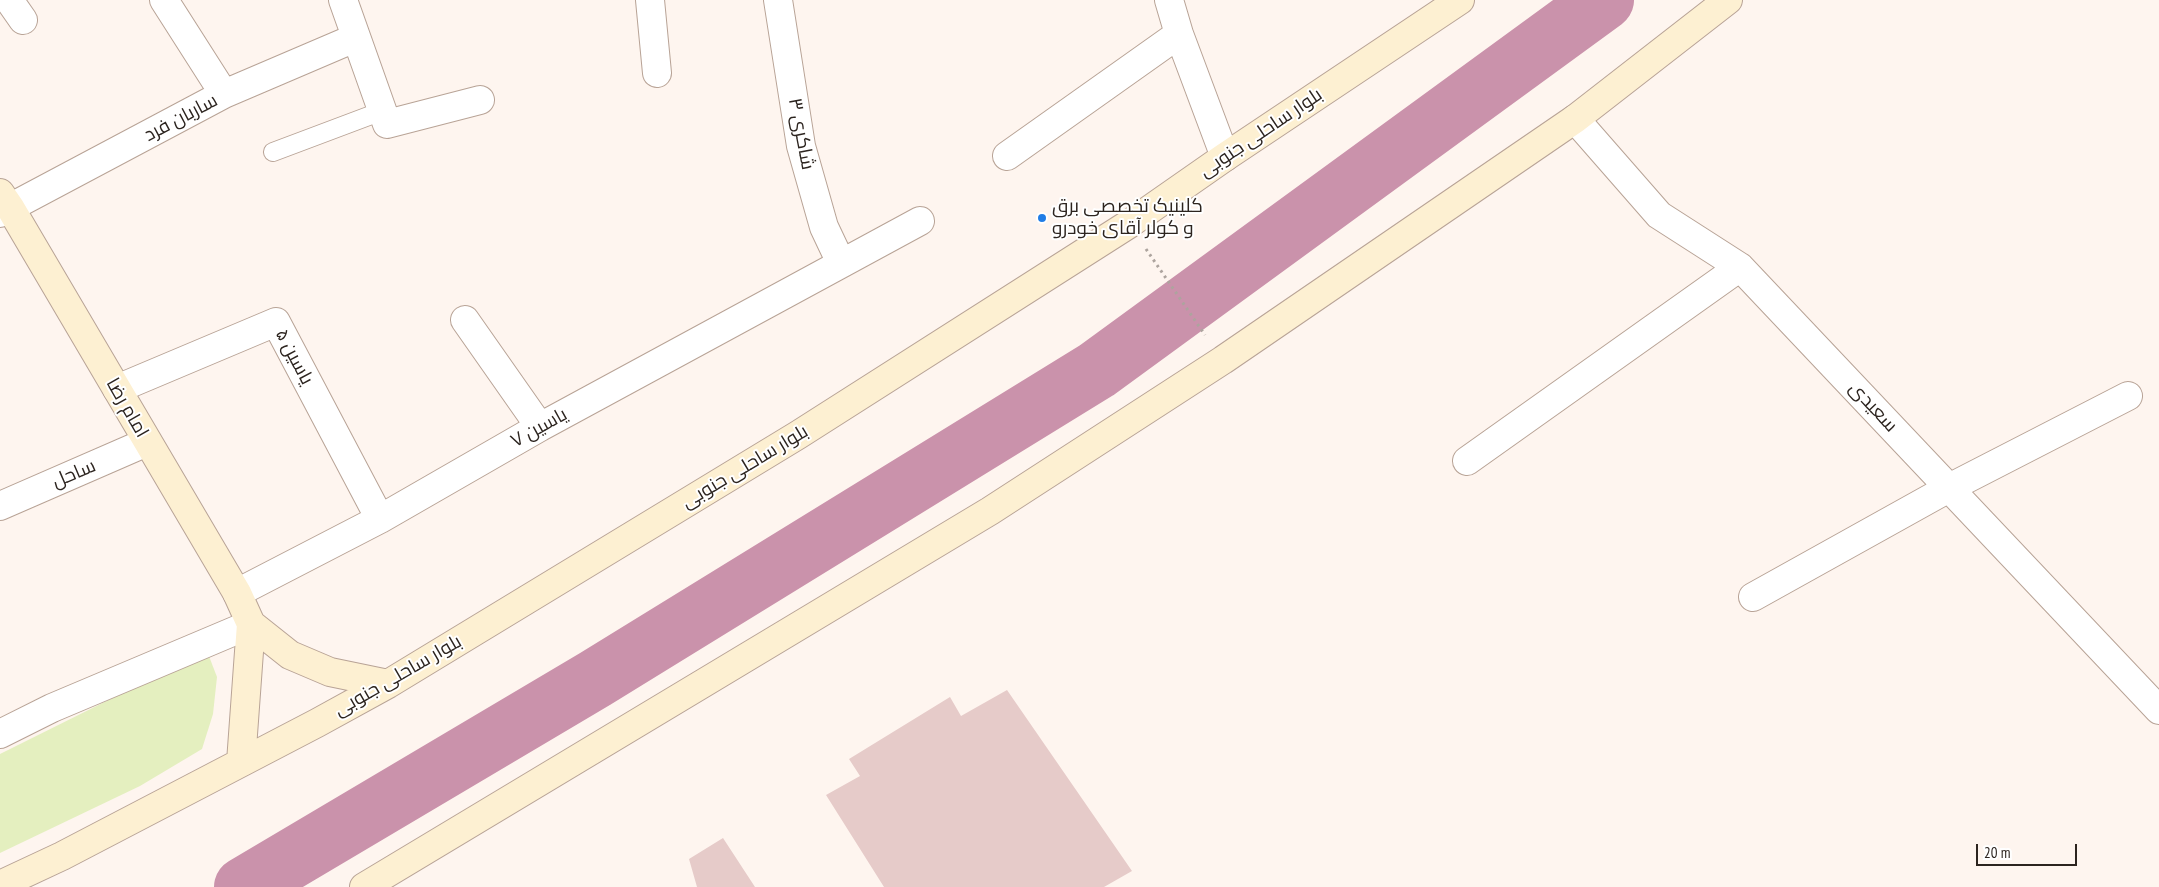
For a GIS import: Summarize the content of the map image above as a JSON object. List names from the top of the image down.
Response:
{
  "streets": {
    "main road": ["بلوار ساحلی جنوبی", "امام رضا"],
    "street": [
      "ساربان فرد",
      "شاکری ۳",
      "یاسین ۵",
      "سعیدی",
      "یاسین ۷",
      "ساحل"
    ]
  },
  "crossings": [
    ["ساربان فرد", "امام رضا"],
    ["شاکری ۳", "یاسین ۷"],
    ["یاسین ۵", "امام رضا"],
    ["یاسین ۵", "یاسین ۷"],
    ["امام رضا", "یاسین ۷"],
    ["امام رضا", "ساحل"]
  ],
  "places": ["کلینیک تخصصی برق و کولر آقای خودرو"],
  "scale_bar": "20 m"
}
